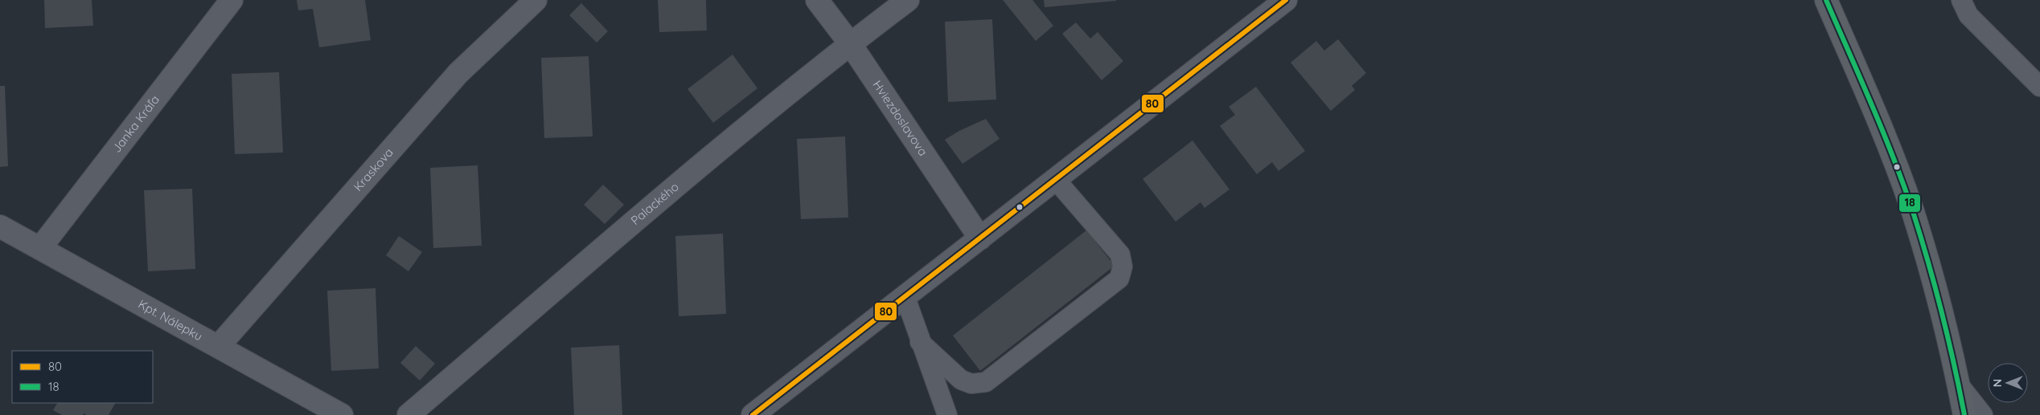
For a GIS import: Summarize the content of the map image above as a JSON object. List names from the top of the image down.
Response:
{
  "streets": {
    "street": [
      "Hviezdoslavova",
      "Janka Kráľa",
      "Kraskova",
      "Palackého",
      "Kpt. Nálepku"
    ]
  },
  "crossings": [
    ["Hviezdoslavova", "Palackého"],
    ["Janka Kráľa", "Kpt. Nálepku"],
    ["Kraskova", "Kpt. Nálepku"]
  ],
  "lines": ["transit line 80", "transit line 18"],
  "legend": ["80", "18"],
  "north": "left"
}
